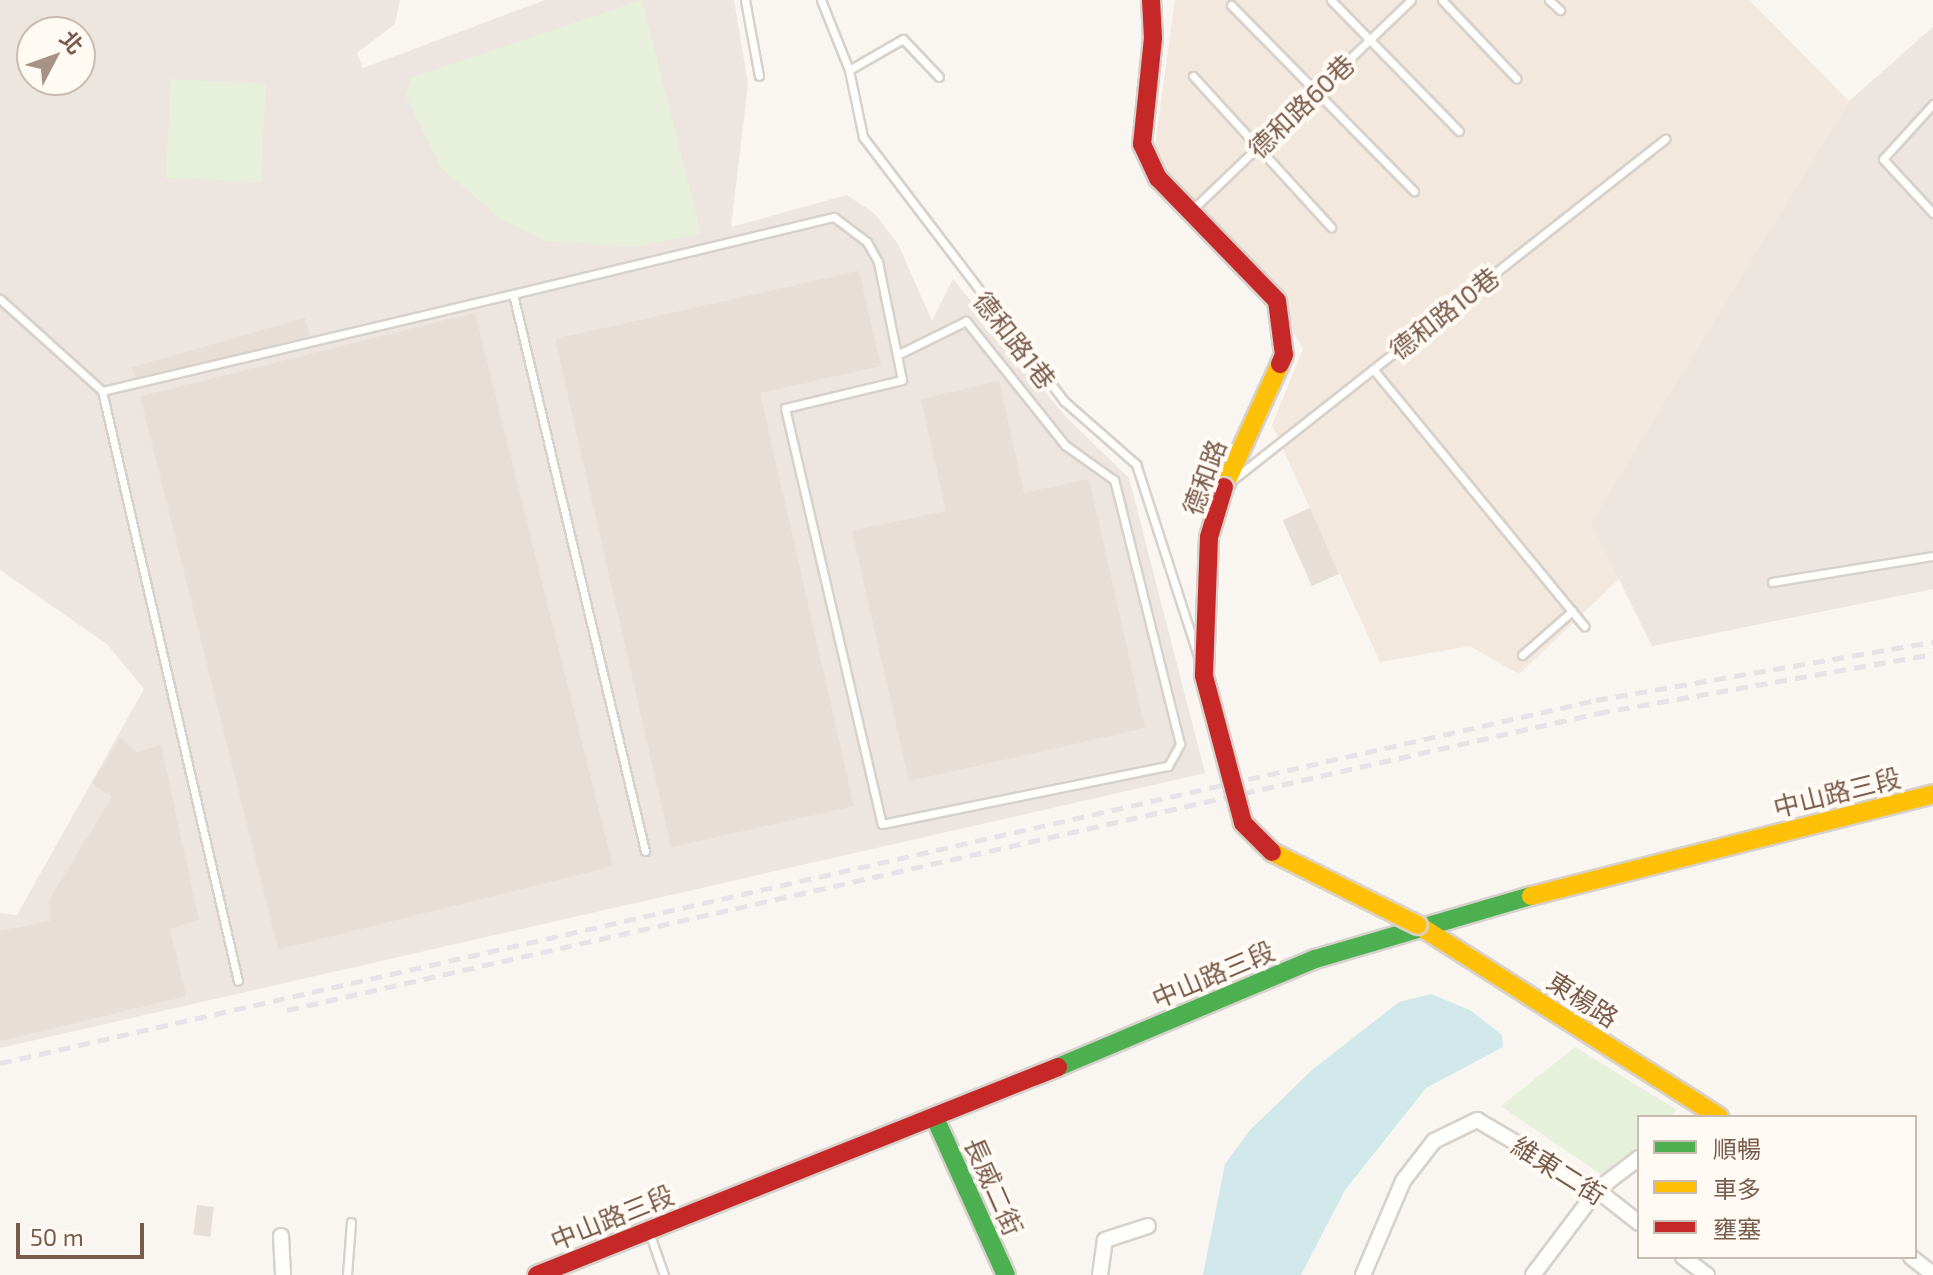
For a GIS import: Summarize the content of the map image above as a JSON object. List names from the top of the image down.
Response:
{
  "streets": {
    "street": [
      "德和路",
      "中山路三段",
      "東楊路",
      "維東二街",
      "長威二街"
    ],
    "lane": ["德和路60巷", "德和路10巷", "德和路1巷"]
  },
  "crossings": [
    ["德和路60巷", "德和路"],
    ["德和路10巷", "德和路"],
    ["德和路1巷", "德和路"],
    ["德和路", "中山路三段"],
    ["德和路", "東楊路"],
    ["中山路三段", "東楊路"],
    ["中山路三段", "長威二街"]
  ],
  "legend": ["順暢", "車多", "壅塞"],
  "scale_bar": "50 m",
  "north": "top right"
}
